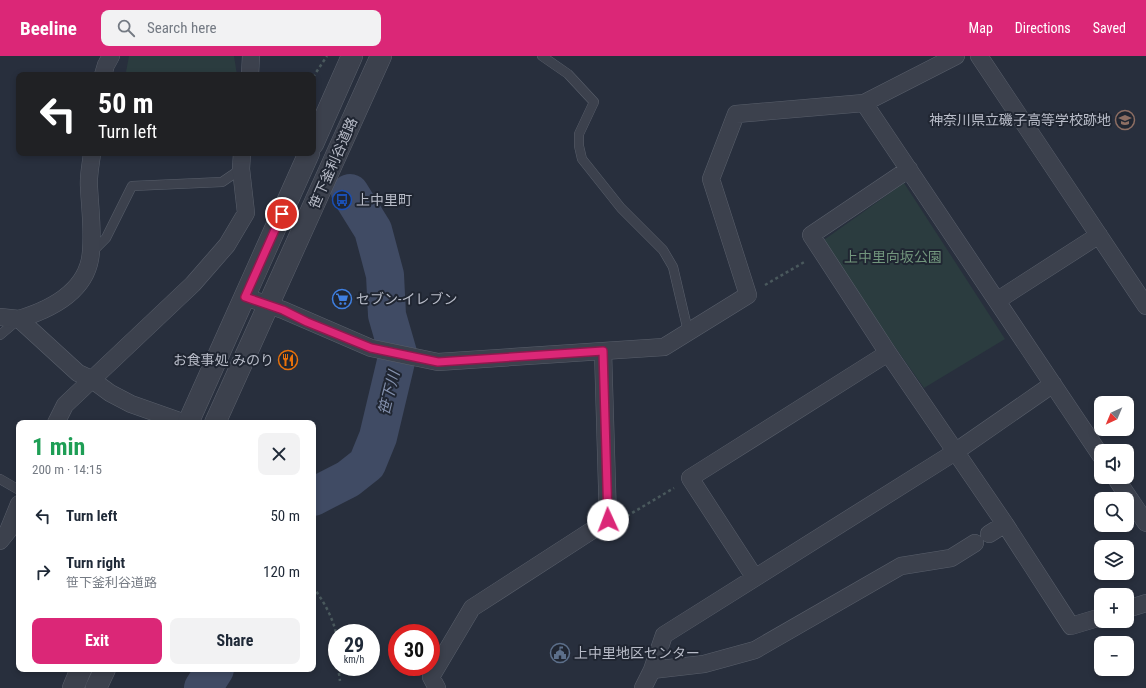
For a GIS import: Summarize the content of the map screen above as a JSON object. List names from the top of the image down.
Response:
{
  "streets": {
    "street": ["笹下釜利谷道路"]
  },
  "water": ["笹下川"],
  "parks": ["上中里向坂公園"],
  "places": {
    "school or university": ["神奈川県立磯子高等学校跡地"],
    "bus stop": ["上中里町"],
    "supermarket": ["セブン-イレブン"],
    "restaurant": ["お食事処 みのり"],
    "public building": ["上中里地区センター"]
  },
  "north": "bottom left",
  "page": {
    "header": "Beeline",
    "search": "Search here",
    "nav": ["Map", "Directions", "Saved"],
    "turn": ["50 m", "Turn left"],
    "map_buttons": ["+", "−"],
    "heading": ["1 min", "200 m · 14:15"],
    "list": [
      {
        "name": "Turn left",
        "value": "50 m"
      },
      {
        "name": "Turn right",
        "note": "笹下釜利谷道路",
        "value": "120 m"
      }
    ],
    "buttons": ["Exit", "Share"],
    "speed": "29 km/h",
    "limit": "30"
  }
}
